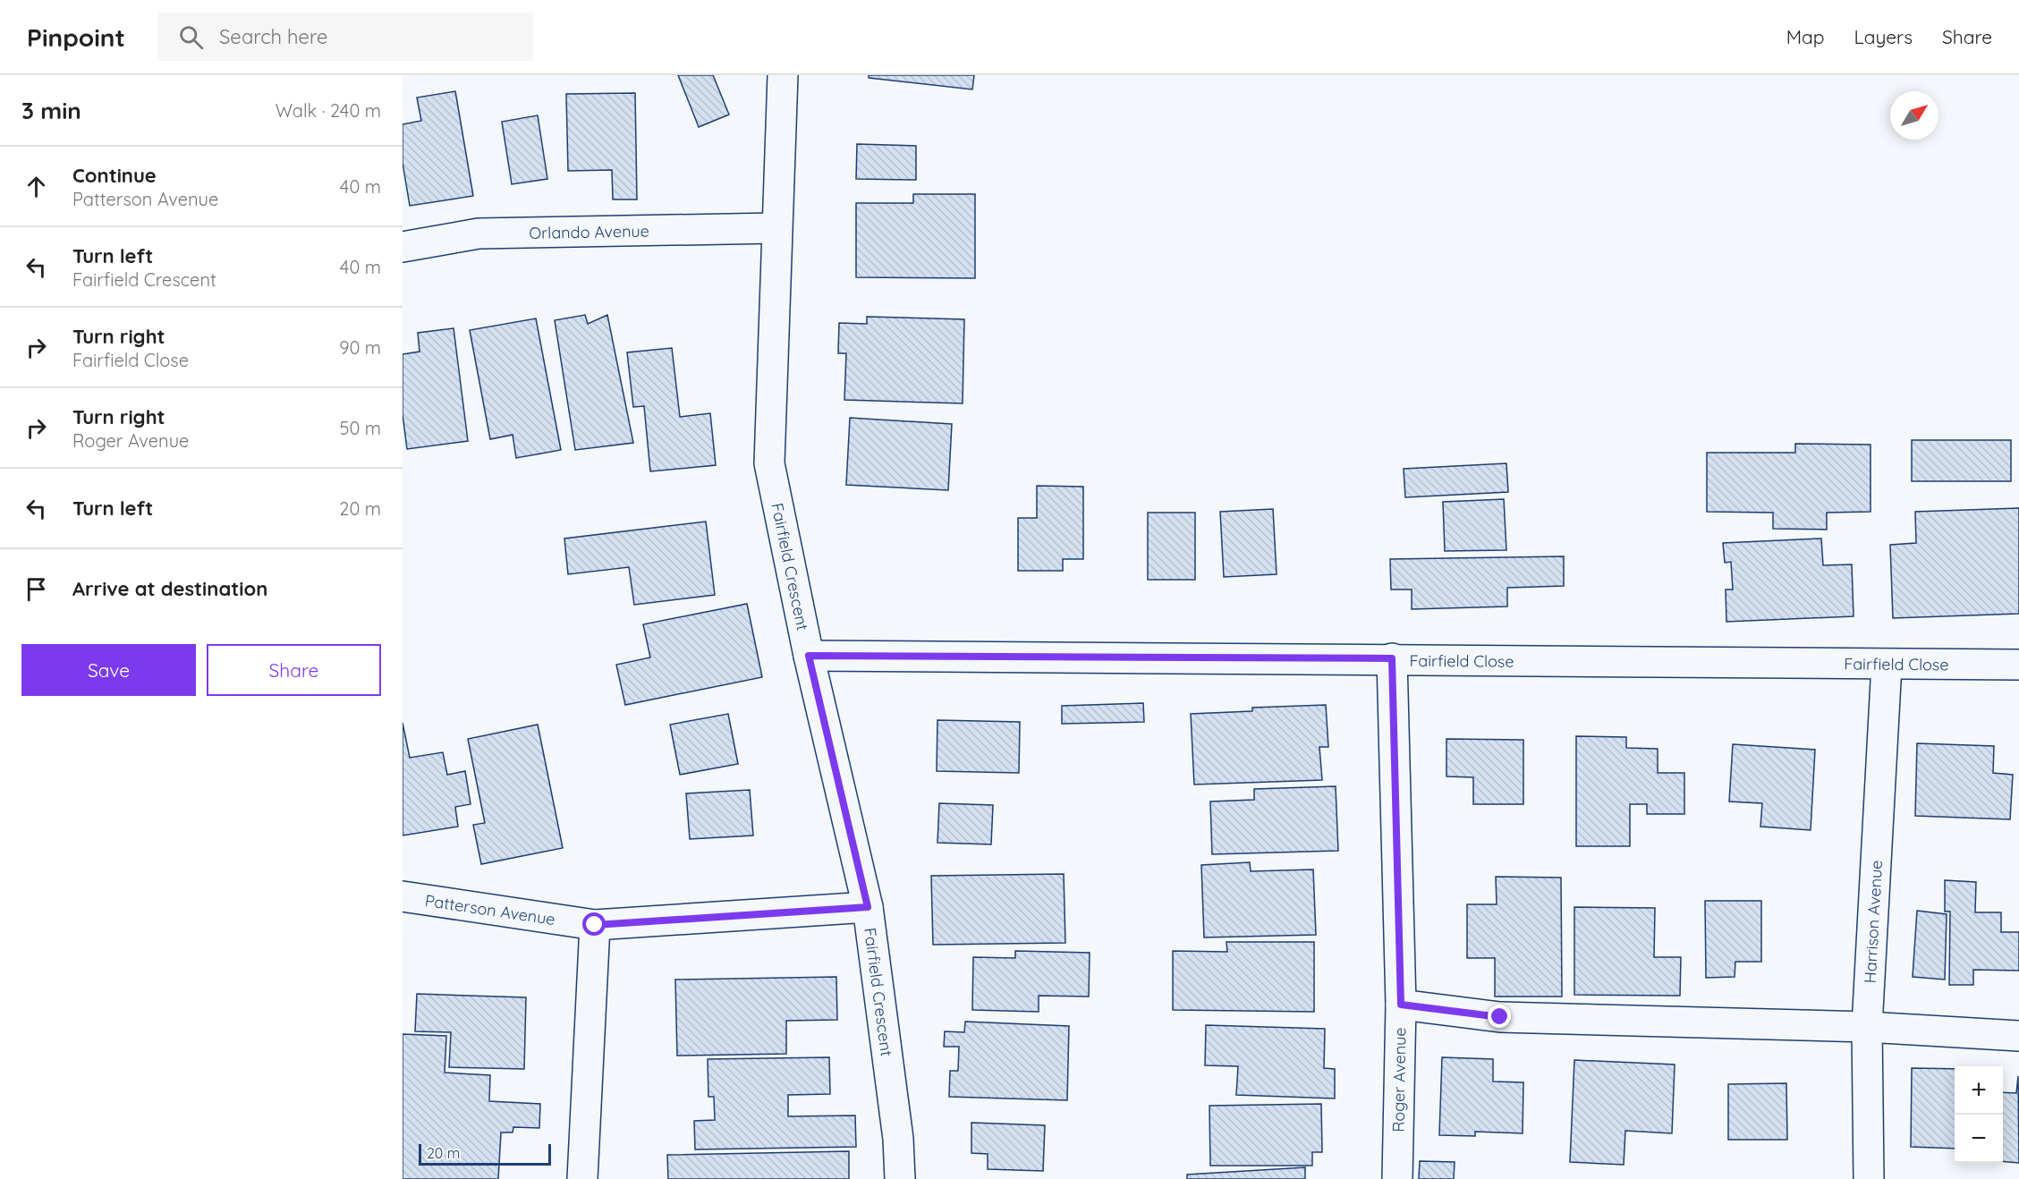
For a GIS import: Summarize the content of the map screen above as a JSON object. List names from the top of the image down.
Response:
{
  "streets": {
    "street": [
      "Orlando Avenue",
      "Fairfield Crescent",
      "Fairfield Close",
      "Patterson Avenue",
      "Harrison Avenue",
      "Roger Avenue"
    ]
  },
  "crossings": [
    ["Orlando Avenue", "Fairfield Crescent"],
    ["Fairfield Crescent", "Fairfield Close"],
    ["Fairfield Crescent", "Patterson Avenue"],
    ["Fairfield Close", "Harrison Avenue"],
    ["Fairfield Close", "Roger Avenue"]
  ],
  "scale_bar": "20 m",
  "north": "top right",
  "page": {
    "header": "Pinpoint",
    "search": "Search here",
    "nav": ["Map", "Layers", "Share"],
    "heading": ["3 min", "Walk · 240 m"],
    "list": [
      ["Continue", "Patterson Avenue", "40 m"],
      ["Turn left", "Fairfield Crescent", "40 m"],
      ["Turn right", "Fairfield Close", "90 m"],
      ["Turn right", "Roger Avenue", "50 m"],
      ["Turn left", "20 m"],
      "Arrive at destination"
    ],
    "buttons": ["Save", "Share"],
    "map_buttons": ["+", "−"],
    "scale": "20 m"
  }
}
